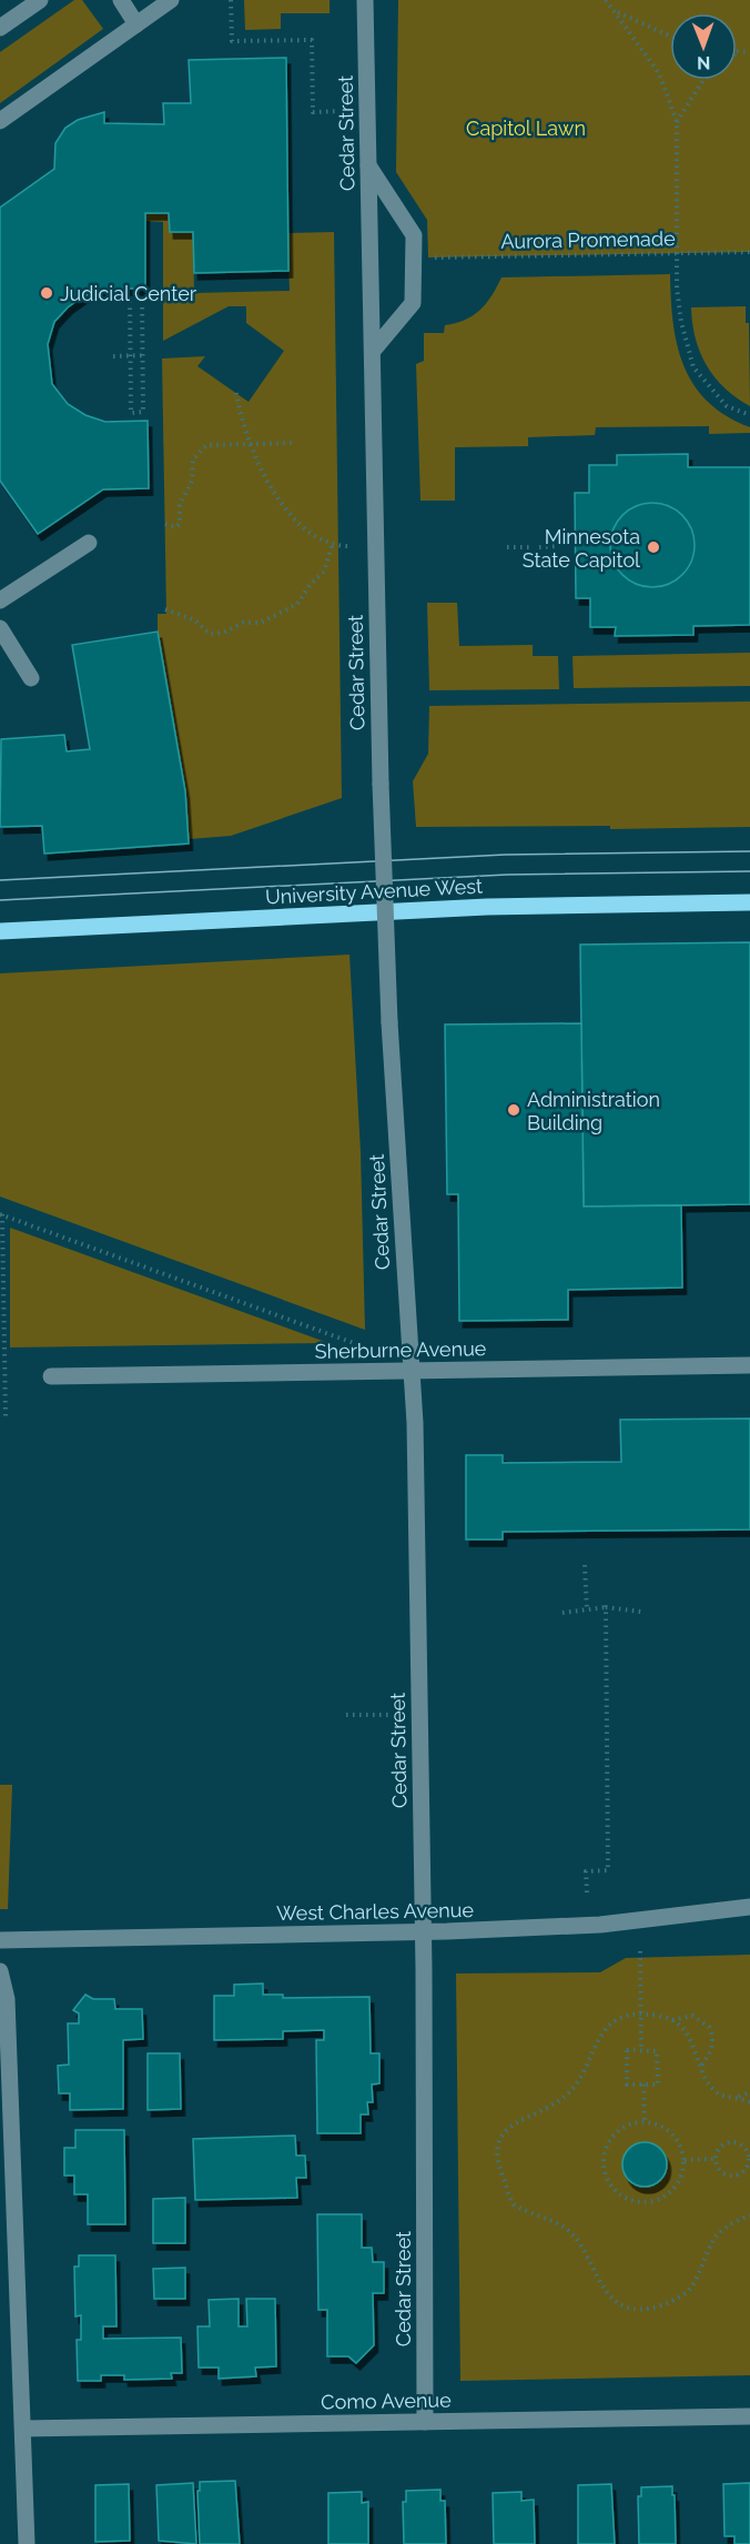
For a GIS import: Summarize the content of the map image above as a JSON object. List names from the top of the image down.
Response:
{
  "streets": {
    "main road": ["University Avenue West"],
    "street": [
      "Cedar Street",
      "Sherburne Avenue",
      "West Charles Avenue",
      "Como Avenue"
    ],
    "path": ["Aurora Promenade"]
  },
  "crossings": [
    ["Cedar Street", "Sherburne Avenue"],
    ["Cedar Street", "West Charles Avenue"],
    ["Cedar Street", "Como Avenue"]
  ],
  "parks": ["Capitol Lawn"],
  "places": ["Judicial Center", "Minnesota State Capitol", "Administration Building"],
  "north": "bottom"
}
